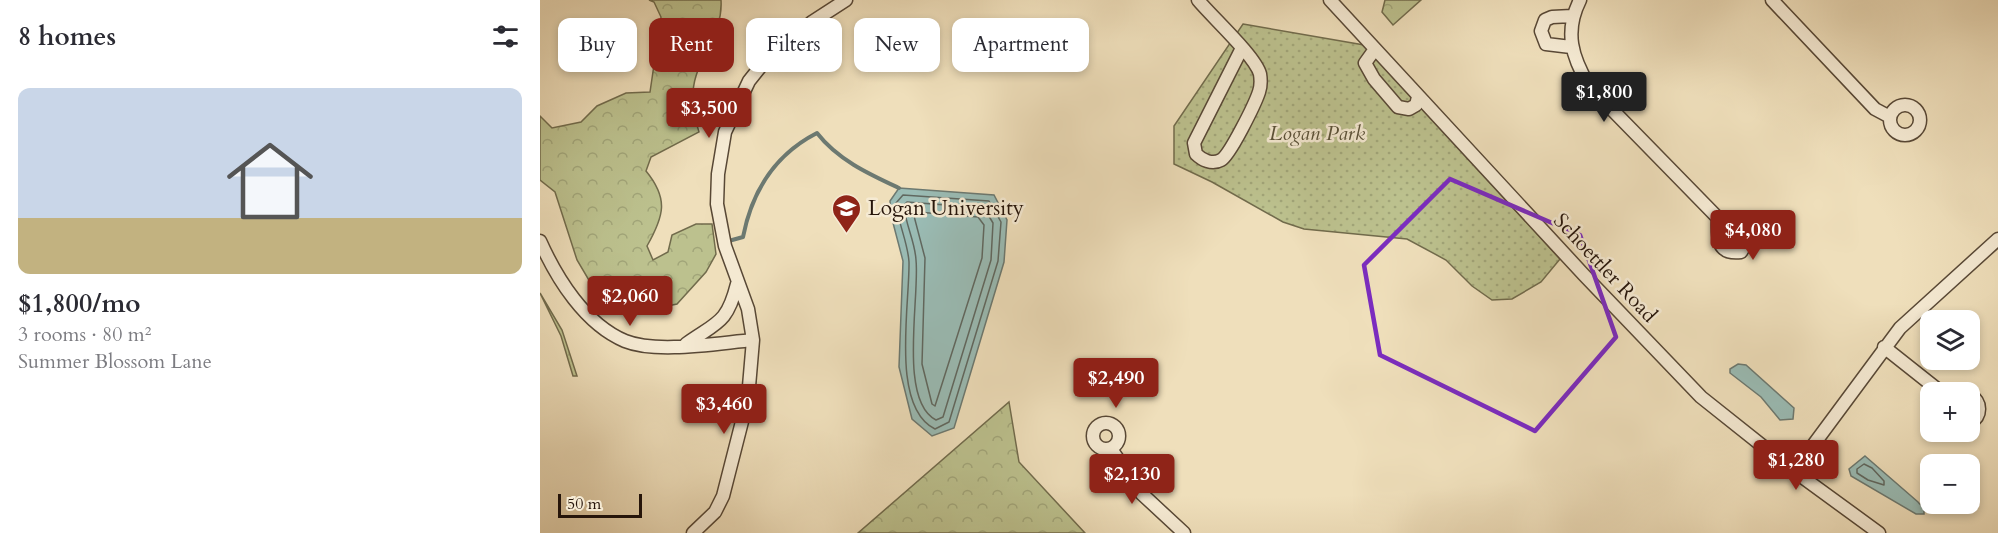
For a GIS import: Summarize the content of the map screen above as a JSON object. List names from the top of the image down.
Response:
{
  "streets": {
    "street": ["Schoettler Road"]
  },
  "parks": ["Logan Park"],
  "places": {
    "school or university": ["Logan University"]
  },
  "scale_bar": "50 m",
  "page": {
    "heading": "8 homes",
    "chip": [
      "Buy",
      "Rent",
      "Filters",
      "New",
      "Apartment"
    ],
    "list": [
      {
        "name": "$1,800/mo",
        "note": "3 rooms · 80 m² · Summer Blossom Lane"
      }
    ],
    "price": [
      "$1,800",
      "$3,500",
      "$4,080",
      "$2,060",
      "$2,490",
      "$3,460",
      "$1,280",
      "$2,130"
    ],
    "map_buttons": ["+", "−"],
    "scale": "50 m"
  }
}
